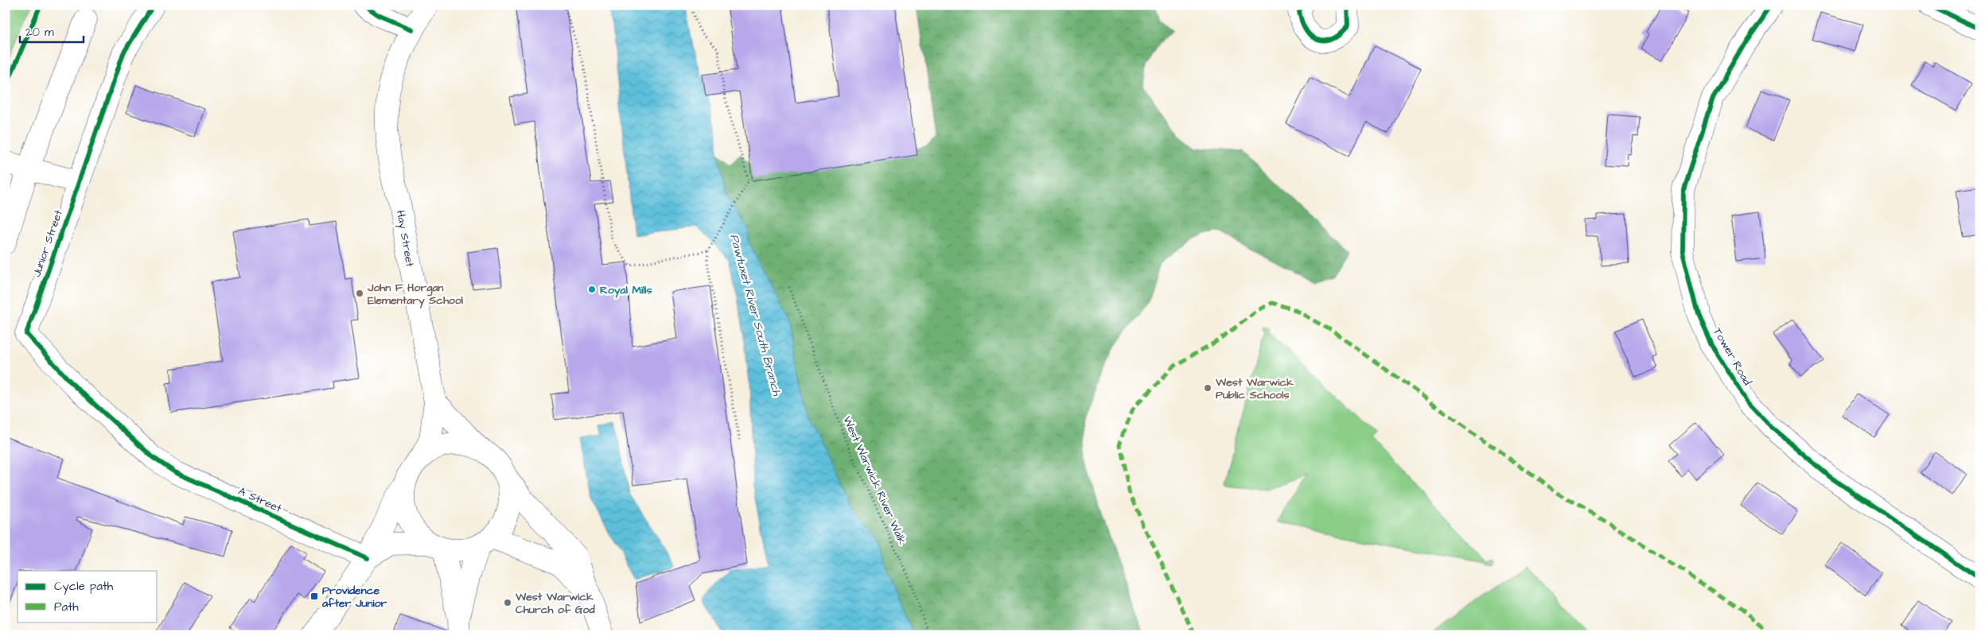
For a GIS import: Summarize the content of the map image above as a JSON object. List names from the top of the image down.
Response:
{
  "streets": {
    "street": [
      "Hay Street",
      "Junior Street",
      "Tower Road",
      "A Street"
    ],
    "path": ["West Warwick River Walk"]
  },
  "crossings": [
    ["Junior Street", "A Street"]
  ],
  "water": ["Pawtuxet River South Branch"],
  "places": {
    "other": [
      "Royal Mills",
      "John F Horgan Elementary School",
      "West Warwick Public Schools",
      "West Warwick Church of God"
    ],
    "transit": ["Providence after Junior"]
  },
  "legend": ["Cycle path", "Path"],
  "scale_bar": "20 m"
}
